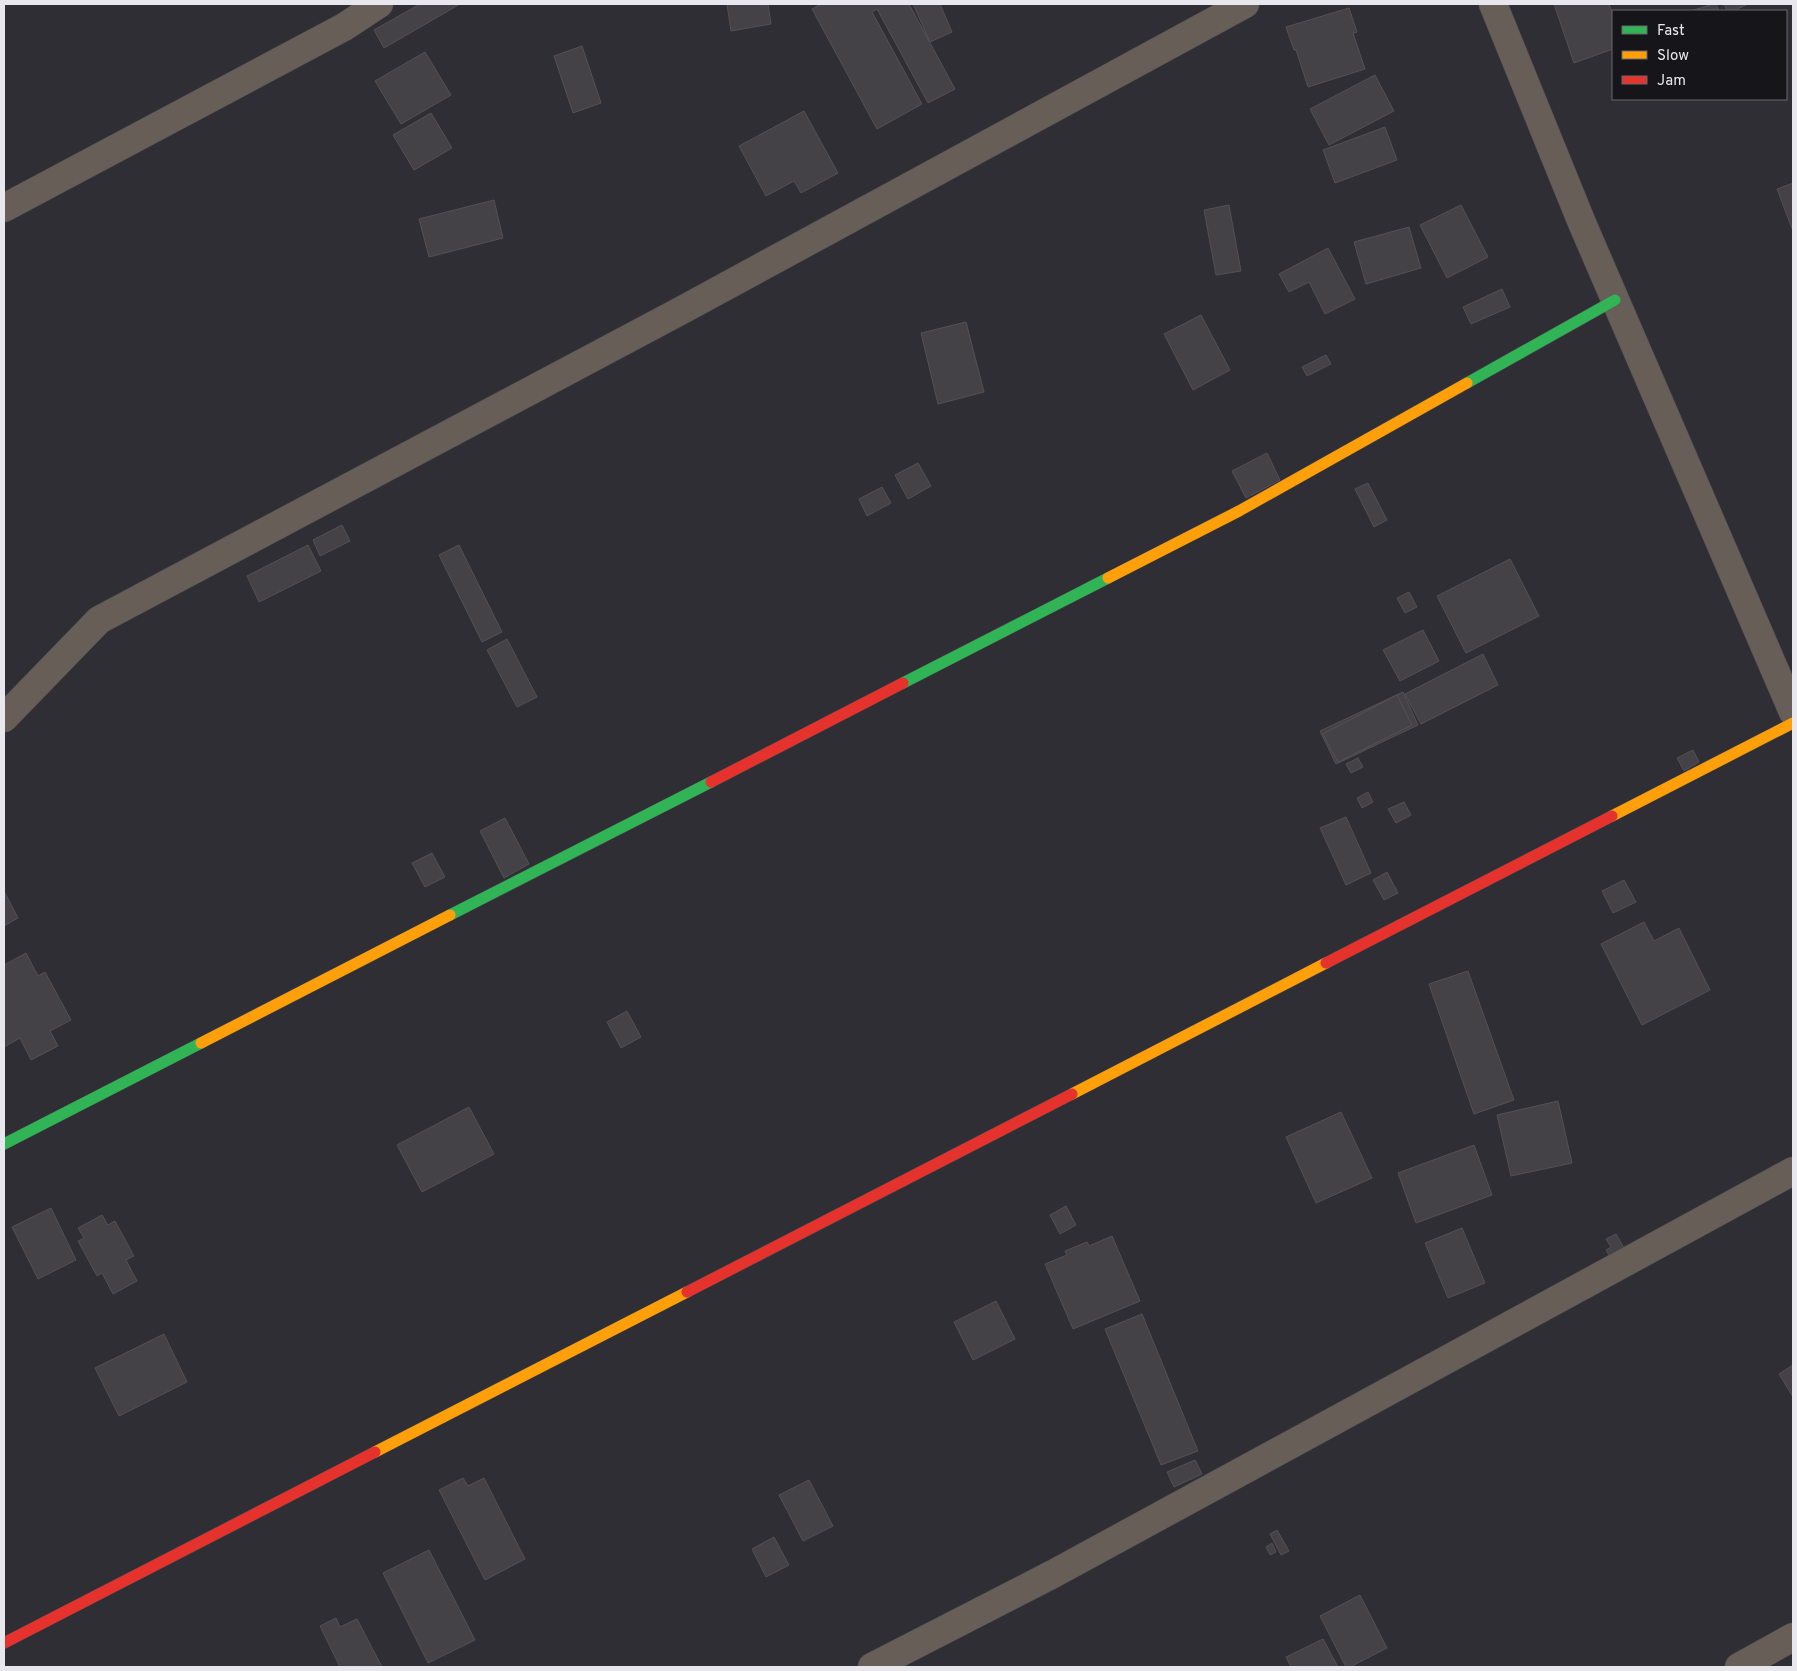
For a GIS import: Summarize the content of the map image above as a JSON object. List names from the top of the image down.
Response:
{
  "legend": ["Fast", "Slow", "Jam"]
}
